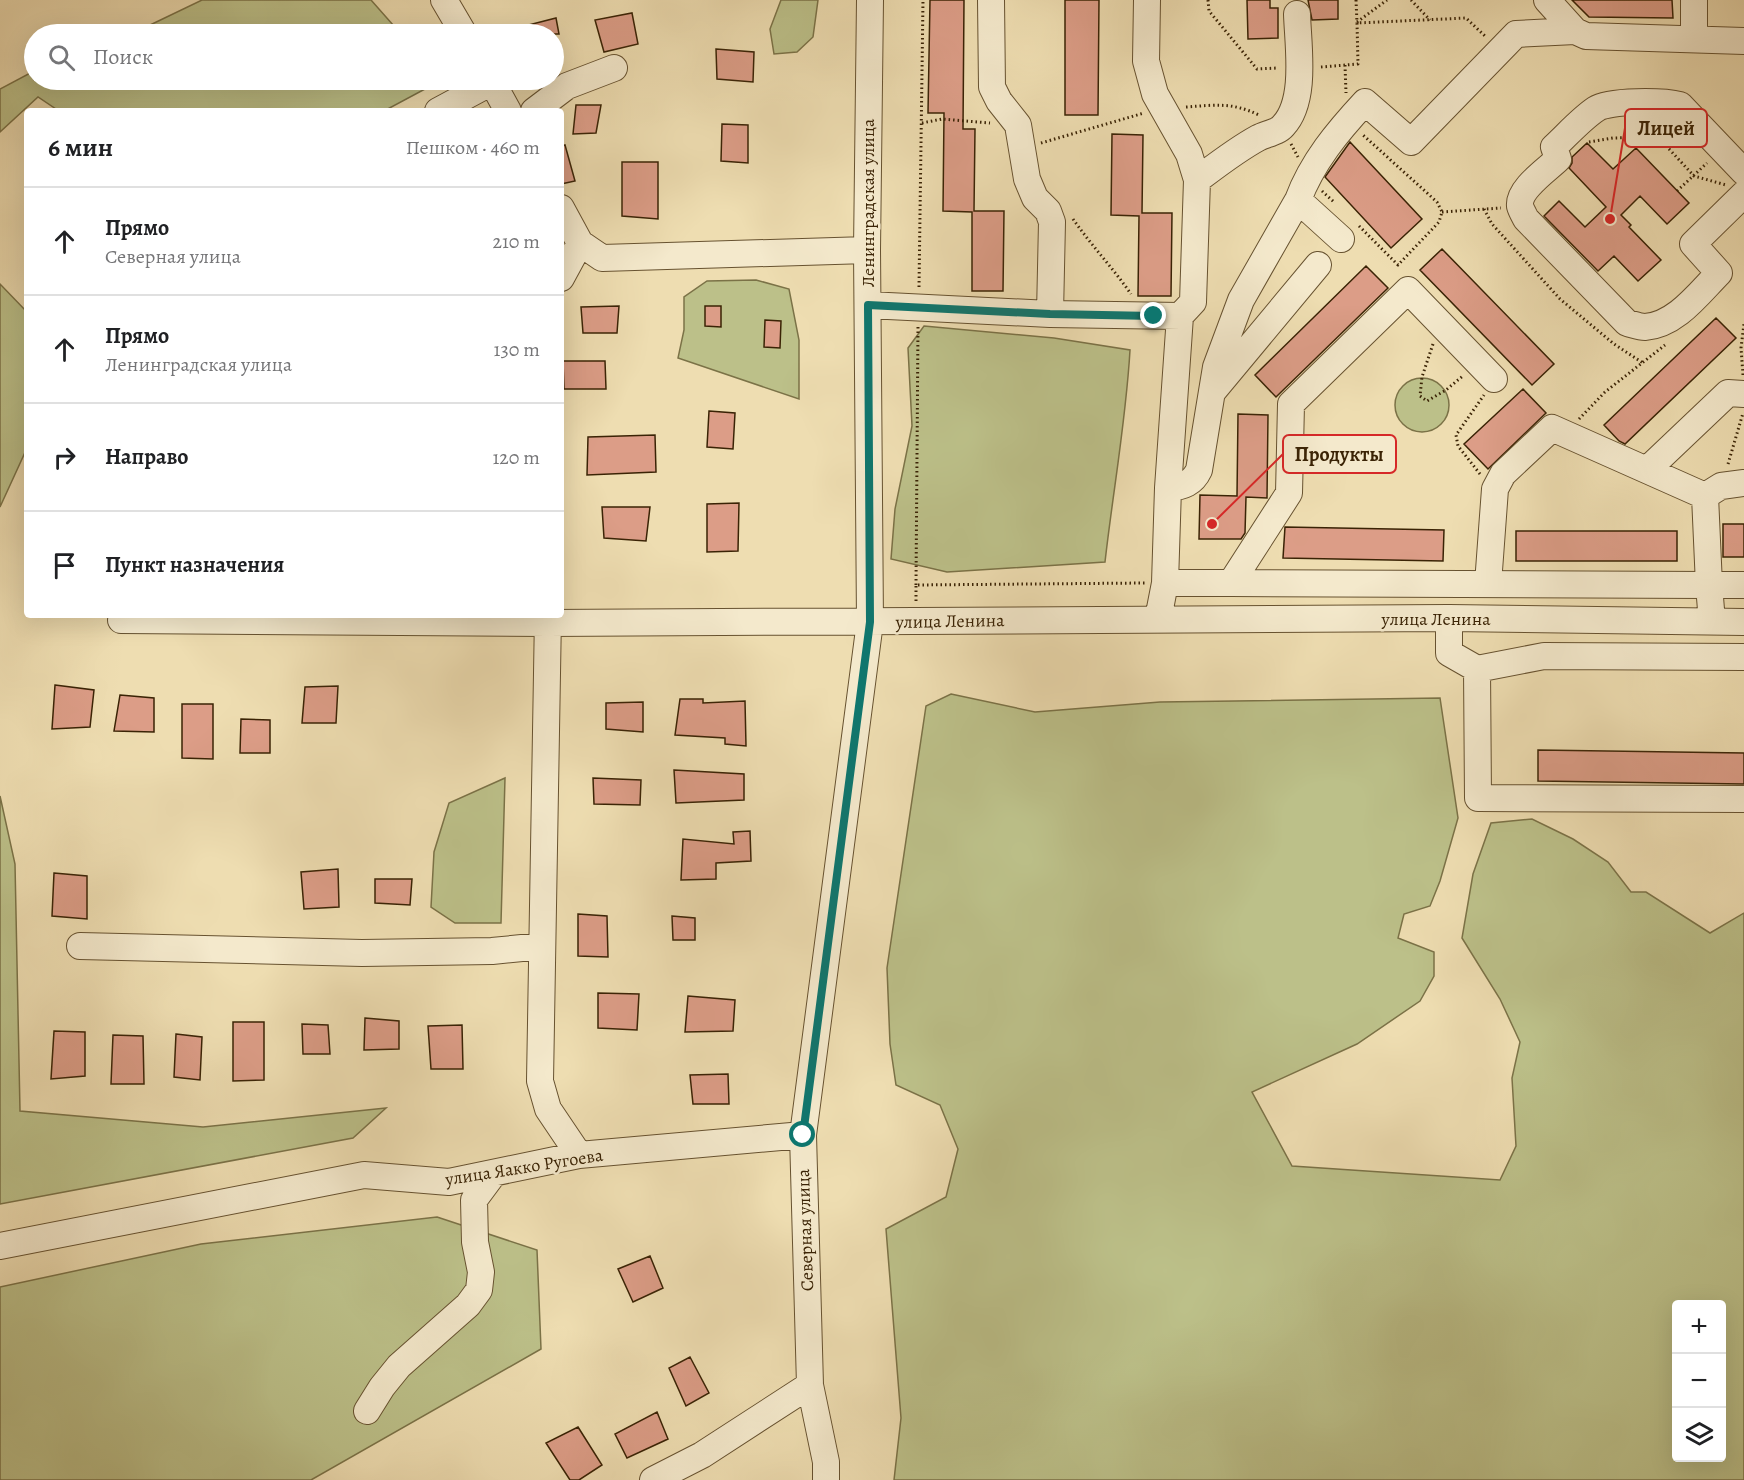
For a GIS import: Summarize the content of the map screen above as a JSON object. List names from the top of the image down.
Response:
{
  "streets": {
    "street": [
      "Ленинградская улица",
      "улица Ленина",
      "улица Яакко Ругоева",
      "Северная улица"
    ]
  },
  "crossings": [
    ["Ленинградская улица", "улица Ленина"],
    ["Ленинградская улица", "Северная улица"],
    ["улица Ленина", "Северная улица"],
    ["улица Яакко Ругоева", "Северная улица"]
  ],
  "places": ["Лицей", "Продукты"],
  "page": {
    "search": "Поиск",
    "heading": ["6 мин", "Пешком · 460 m"],
    "list": [
      ["Прямо", "Северная улица", "210 m"],
      ["Прямо", "Ленинградская улица", "130 m"],
      ["Направо", "120 m"],
      "Пункт назначения"
    ],
    "map_buttons": ["+", "−"]
  }
}
